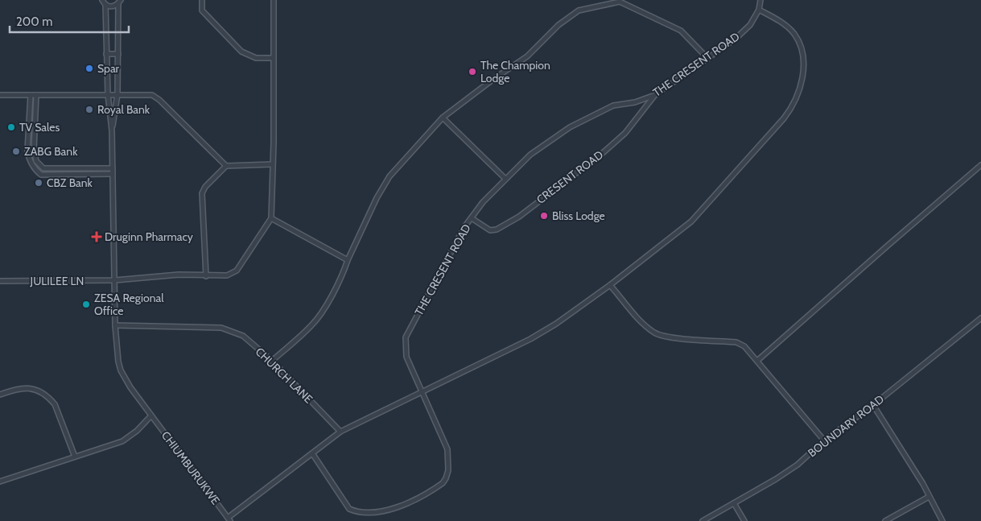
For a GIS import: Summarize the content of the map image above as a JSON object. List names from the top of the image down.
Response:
{
  "streets": {
    "street": [
      "THE CRESENT ROAD",
      "CRESENT ROAD",
      "JULILEE LN",
      "CHURCH LANE",
      "BOUNDARY ROAD",
      "CHIUMBURUKWE"
    ]
  },
  "crossings": [
    ["THE CRESENT ROAD", "CRESENT ROAD"],
    ["JULILEE LN", "CHIUMBURUKWE"],
    ["CHURCH LANE", "CHIUMBURUKWE"]
  ],
  "places": {
    "other": [
      "Spar",
      "The Champion Lodge",
      "Royal Bank",
      "TV Sales",
      "ZABG Bank",
      "CBZ Bank",
      "Bliss Lodge",
      "ZESA Regional Office"
    ],
    "health": ["Druginn Pharmacy"]
  },
  "scale_bar": "200 m"
}
